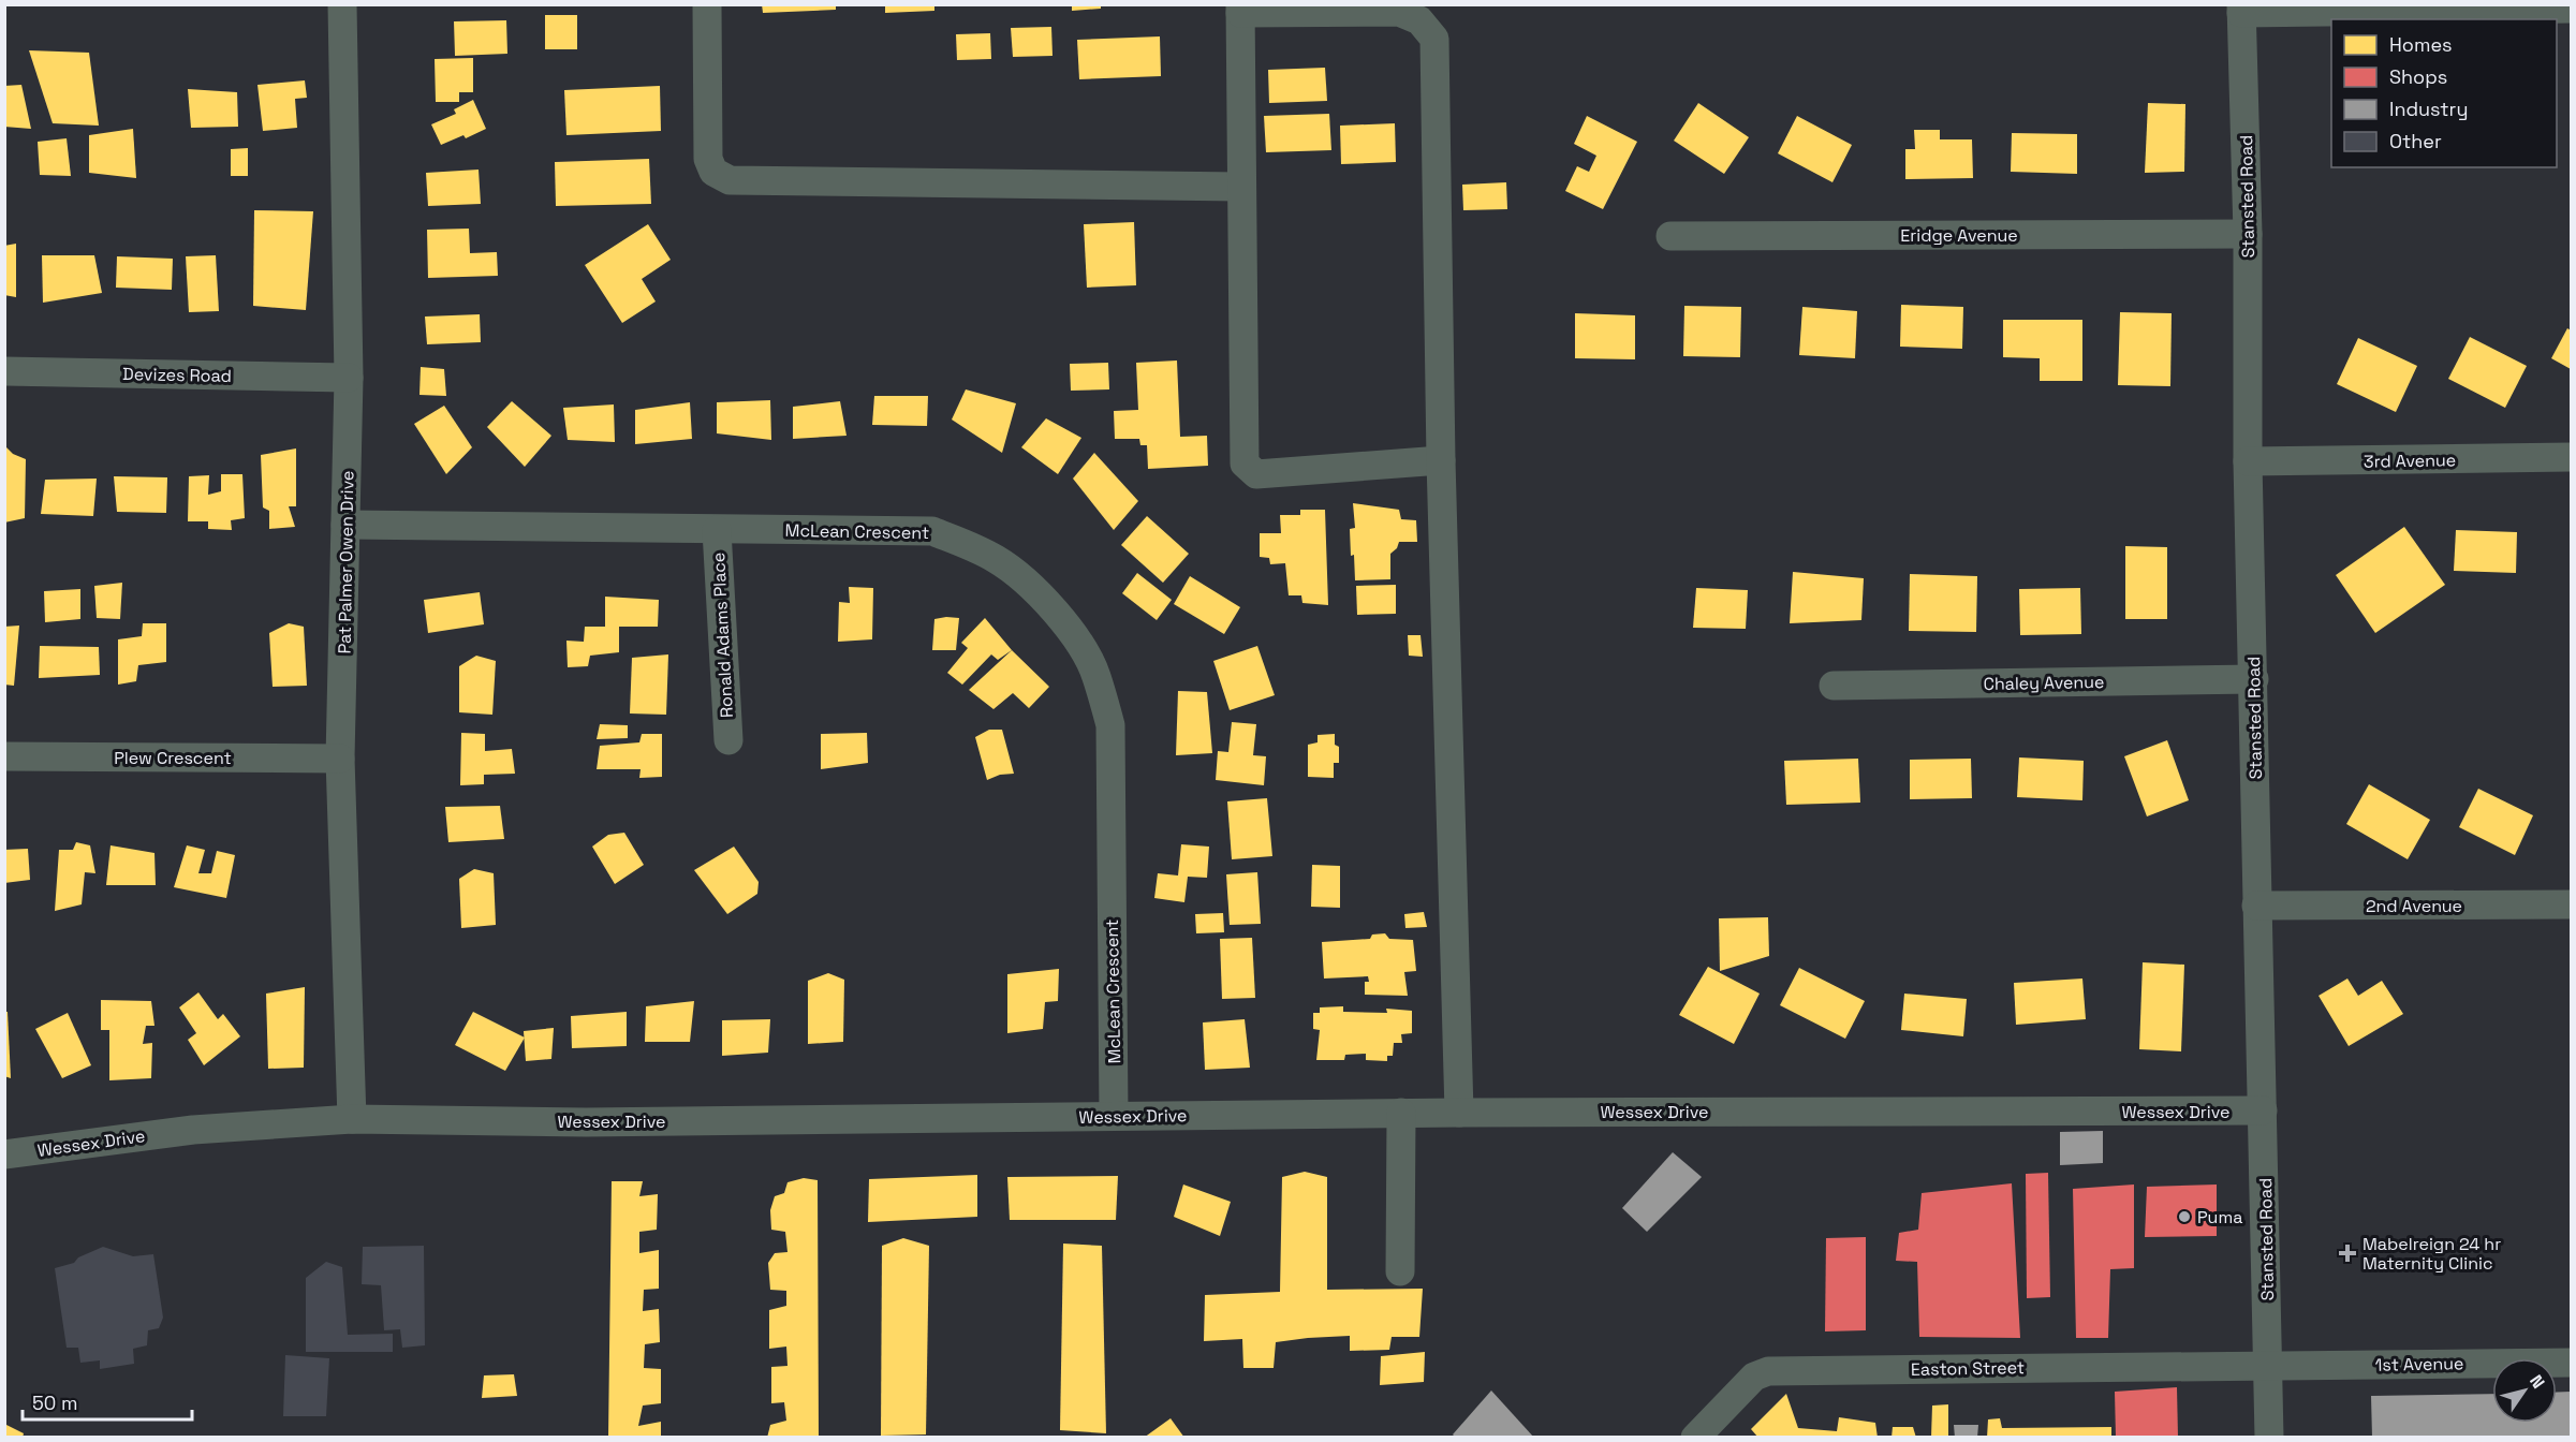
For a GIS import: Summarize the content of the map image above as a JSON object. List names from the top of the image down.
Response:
{
  "streets": {
    "street": [
      "Stansted Road",
      "Eridge Avenue",
      "Devizes Road",
      "3rd Avenue",
      "McLean Crescent",
      "Pat Palmer Owen Drive",
      "Ronald Adams Place",
      "Chaley Avenue",
      "Plew Crescent",
      "2nd Avenue",
      "Wessex Drive",
      "1st Avenue",
      "Easton Street"
    ]
  },
  "crossings": [
    ["Stansted Road", "Eridge Avenue"],
    ["Stansted Road", "3rd Avenue"],
    ["Stansted Road", "Chaley Avenue"],
    ["Stansted Road", "2nd Avenue"],
    ["Stansted Road", "Wessex Drive"],
    ["Stansted Road", "1st Avenue"],
    ["Stansted Road", "Easton Street"],
    ["Devizes Road", "Pat Palmer Owen Drive"],
    ["McLean Crescent", "Pat Palmer Owen Drive"],
    ["McLean Crescent", "Ronald Adams Place"],
    ["McLean Crescent", "Wessex Drive"],
    ["Pat Palmer Owen Drive", "Plew Crescent"],
    ["Pat Palmer Owen Drive", "Wessex Drive"],
    ["1st Avenue", "Easton Street"]
  ],
  "places": {
    "other": ["Puma"],
    "health": ["Mabelreign 24 hr Maternity Clinic"]
  },
  "legend": [
    "Homes",
    "Shops",
    "Industry",
    "Other"
  ],
  "scale_bar": "50 m",
  "north": "top right"
}
